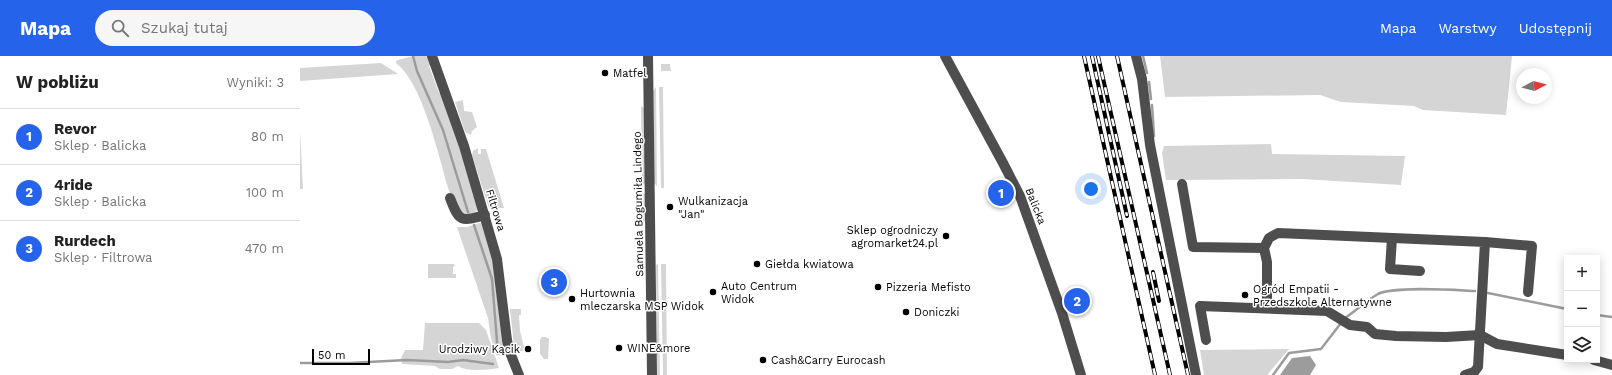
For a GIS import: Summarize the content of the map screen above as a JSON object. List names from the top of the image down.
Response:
{
  "streets": {
    "street": ["Samuela Bogumiła Lindego", "Balicka", "Filtrowa"]
  },
  "places": [
    "Matfel",
    "Wulkanizacja \"Jan\"",
    "Sklep ogrodniczy agromarket24.pl",
    "Giełda kwiatowa",
    "Pizzeria Mefisto",
    "Auto Centrum Widok",
    "Ogród Empatii - Przedszkole Alternatywne",
    "Hurtownia mleczarska MSP Widok",
    "Doniczki",
    "WINE&more",
    "Urodziwy Kącik",
    "Cash&Carry Eurocash"
  ],
  "scale_bar": "50 m",
  "north": "right",
  "page": {
    "header": "Mapa",
    "search": "Szukaj tutaj",
    "nav": ["Mapa", "Warstwy", "Udostępnij"],
    "heading": ["W pobliżu", "Wyniki: 3"],
    "list": [
      {
        "mark": "1",
        "name": "Revor",
        "note": "Sklep · Balicka",
        "value": "80 m"
      },
      {
        "mark": "2",
        "name": "4ride",
        "note": "Sklep · Balicka",
        "value": "100 m"
      },
      {
        "mark": "3",
        "name": "Rurdech",
        "note": "Sklep · Filtrowa",
        "value": "470 m"
      }
    ],
    "pins": ["1", "3", "2"],
    "map_buttons": ["+", "−"],
    "scale": "50 m"
  }
}
